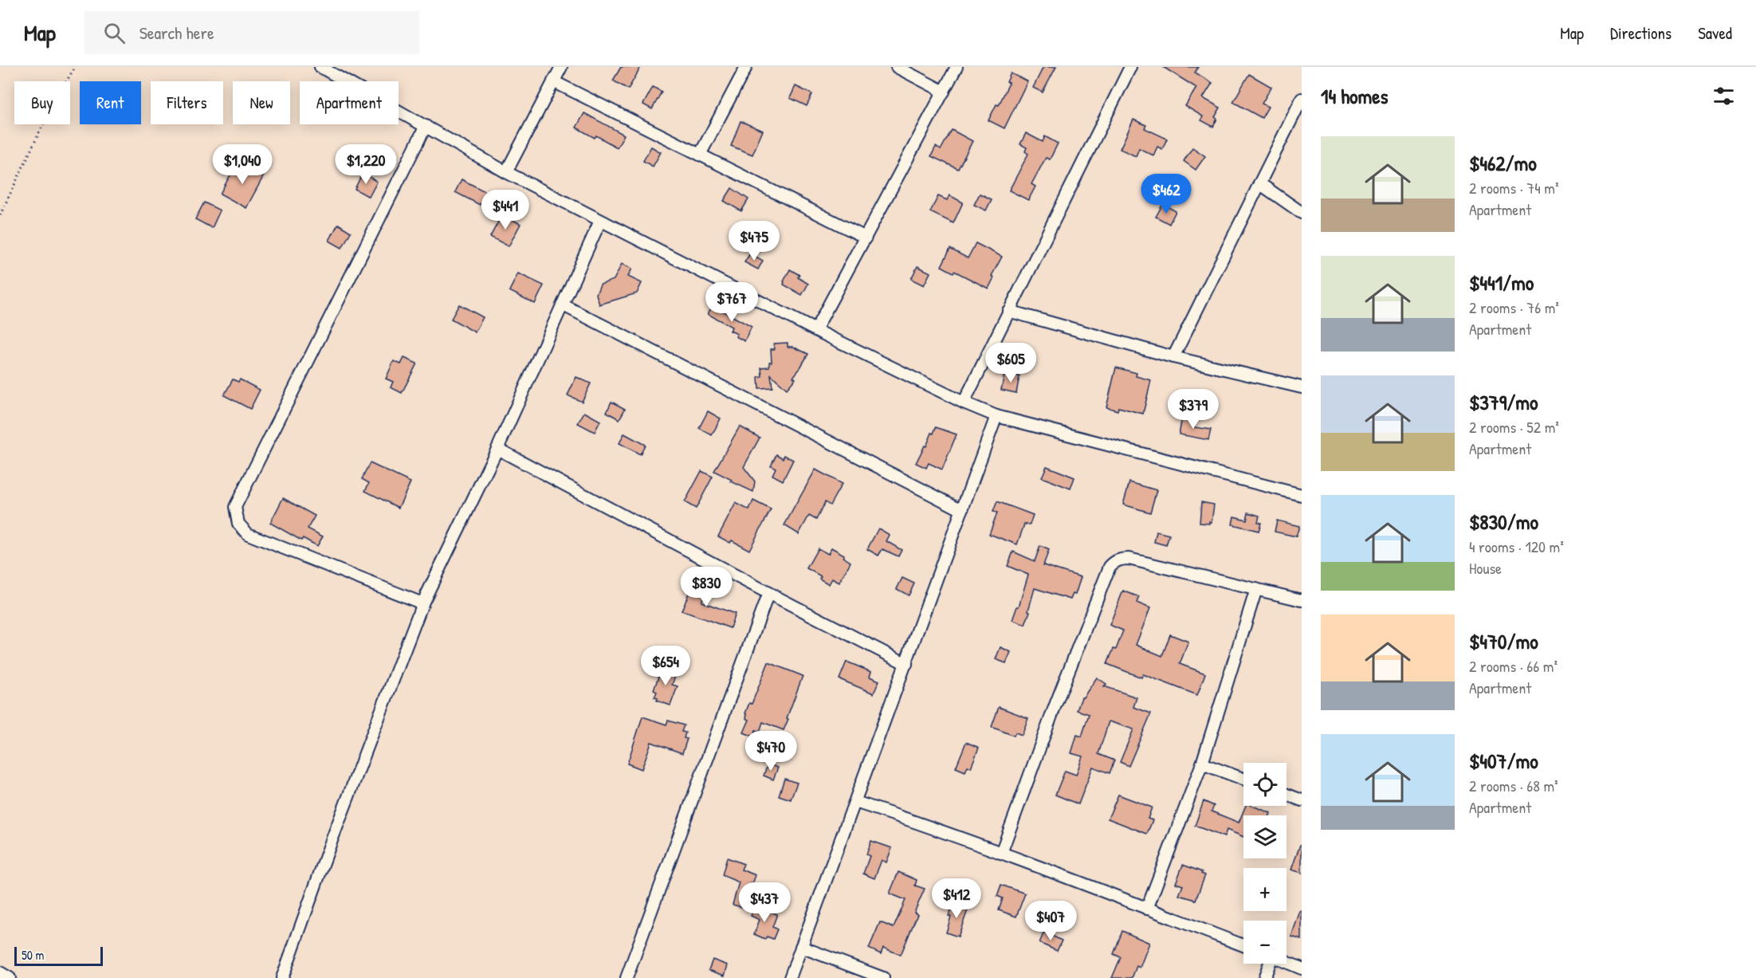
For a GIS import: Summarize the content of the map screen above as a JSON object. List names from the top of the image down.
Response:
{
  "scale_bar": "50 m",
  "page": {
    "header": "Map",
    "search": "Search here",
    "nav": ["Map", "Directions", "Saved"],
    "heading": "14 homes",
    "chip": [
      "Buy",
      "Rent",
      "Filters",
      "New",
      "Apartment"
    ],
    "list": [
      {
        "name": "$462/mo",
        "note": "2 rooms · 74 m² · Apartment"
      },
      {
        "name": "$441/mo",
        "note": "2 rooms · 76 m² · Apartment"
      },
      {
        "name": "$379/mo",
        "note": "2 rooms · 52 m² · Apartment"
      },
      {
        "name": "$830/mo",
        "note": "4 rooms · 120 m² · House"
      },
      {
        "name": "$470/mo",
        "note": "2 rooms · 66 m² · Apartment"
      },
      {
        "name": "$407/mo",
        "note": "2 rooms · 68 m² · Apartment"
      }
    ],
    "price": [
      "$1,040",
      "$1,220",
      "$462",
      "$441",
      "$475",
      "$767",
      "$605",
      "$379",
      "$830",
      "$654",
      "$470",
      "$412",
      "$437",
      "$407"
    ],
    "map_buttons": ["+", "−"],
    "scale": "50 m"
  }
}
